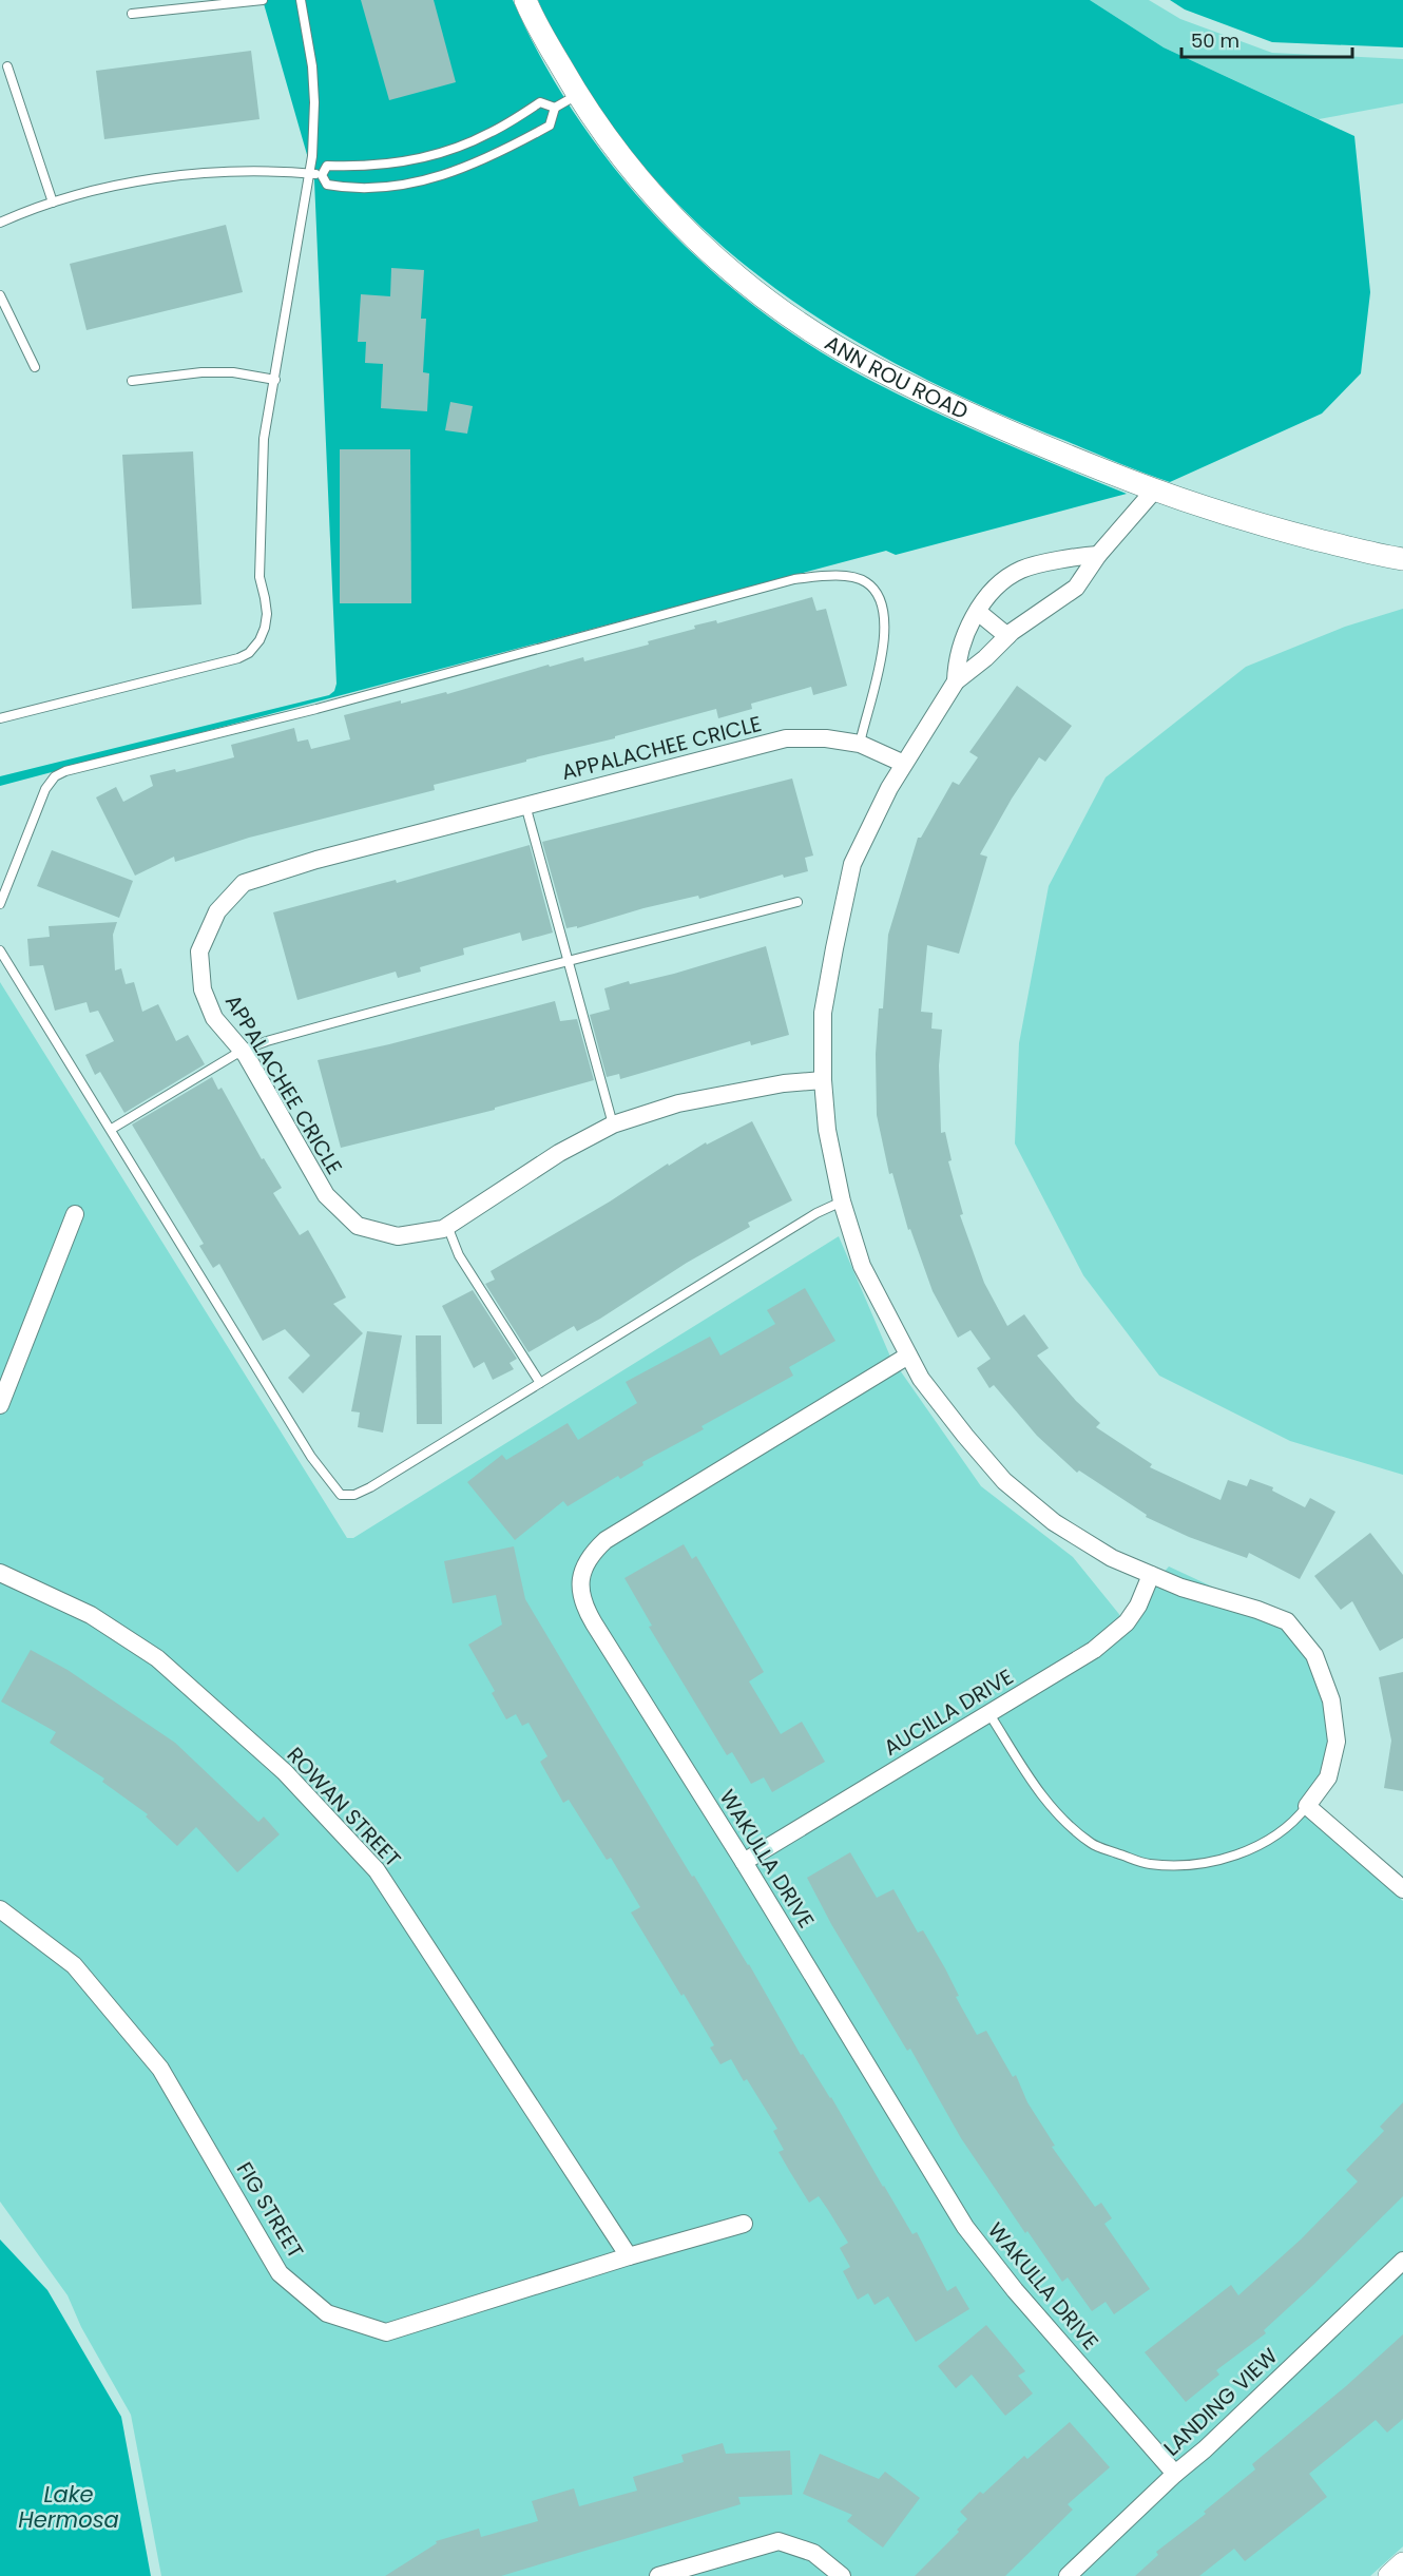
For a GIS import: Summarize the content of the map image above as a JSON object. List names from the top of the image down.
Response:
{
  "streets": {
    "street": [
      "ANN ROU ROAD",
      "APPALACHEE CRICLE",
      "AUCILLA DRIVE",
      "ROWAN STREET",
      "WAKULLA DRIVE",
      "FIG STREET",
      "LANDING VIEW"
    ]
  },
  "crossings": [
    ["AUCILLA DRIVE", "WAKULLA DRIVE"],
    ["ROWAN STREET", "FIG STREET"],
    ["WAKULLA DRIVE", "LANDING VIEW"]
  ],
  "water": ["Lake Hermosa"],
  "scale_bar": "50 m"
}
